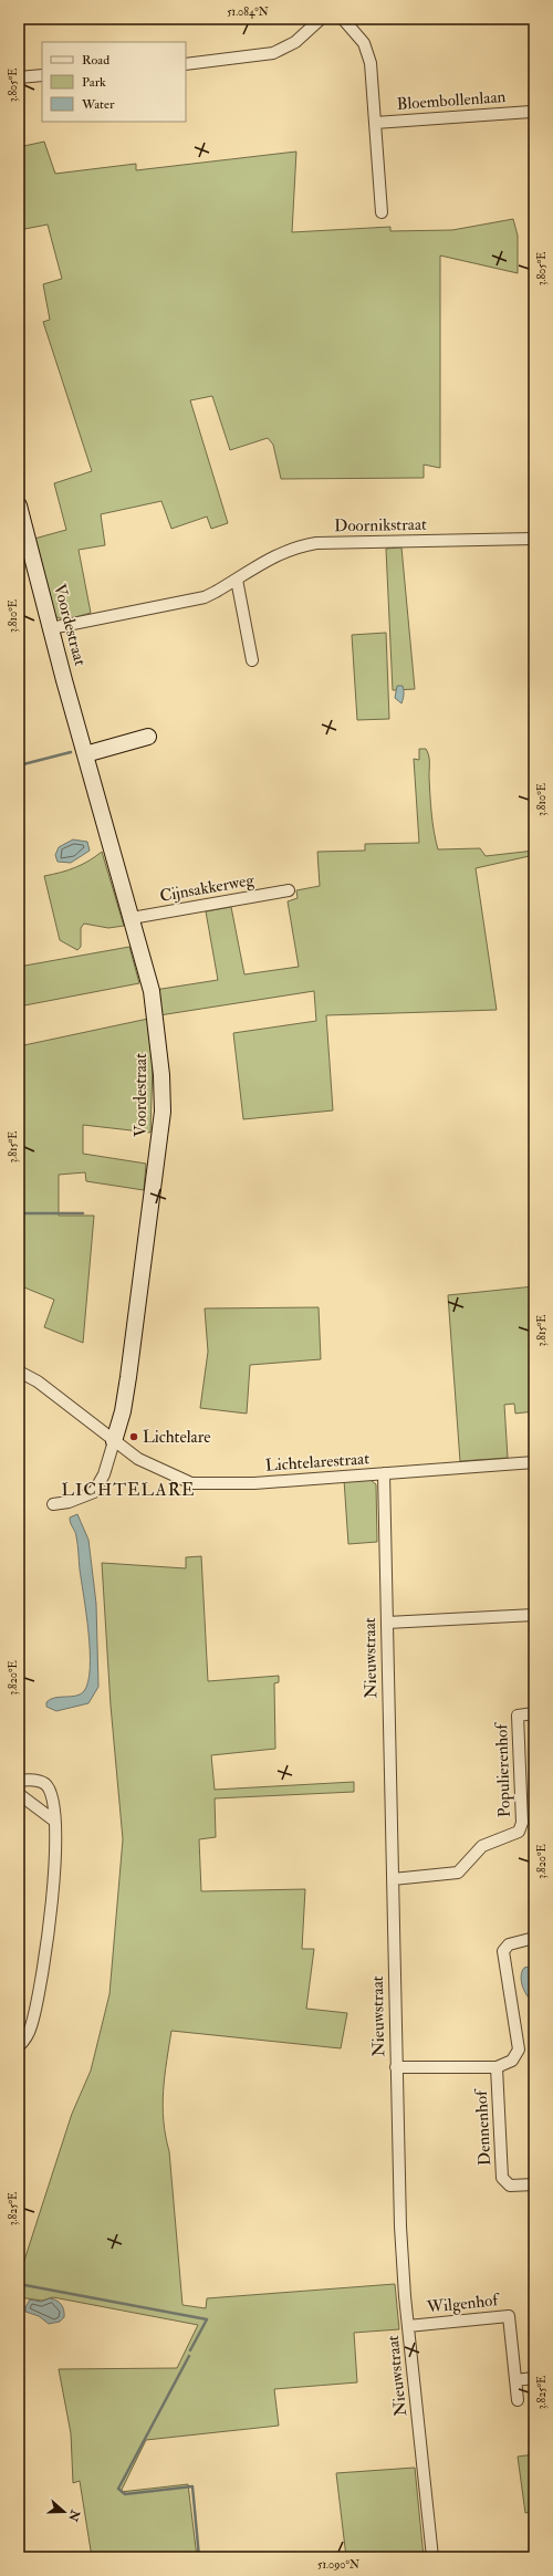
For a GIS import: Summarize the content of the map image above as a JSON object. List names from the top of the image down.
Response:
{
  "streets": {
    "street": [
      "Bloembollenlaan",
      "Doornikstraat",
      "Voordestraat",
      "Cijnsakkerweg",
      "Lichtelarestraat",
      "Nieuwstraat",
      "Populierenhof",
      "Dennenhof",
      "Wilgenhof"
    ]
  },
  "crossings": [
    ["Doornikstraat", "Voordestraat"],
    ["Voordestraat", "Cijnsakkerweg"],
    ["Voordestraat", "Lichtelarestraat"],
    ["Lichtelarestraat", "Nieuwstraat"],
    ["Nieuwstraat", "Populierenhof"],
    ["Nieuwstraat", "Dennenhof"],
    ["Nieuwstraat", "Wilgenhof"]
  ],
  "districts": ["LICHTELARE"],
  "places": ["Lichtelare"],
  "legend": ["Road", "Park", "Water"],
  "north": "right",
  "coordinates": [
    "51.084°N",
    "3.805°E",
    "3.810°E",
    "3.815°E",
    "3.820°E",
    "3.825°E",
    "51.090°N"
  ]
}
